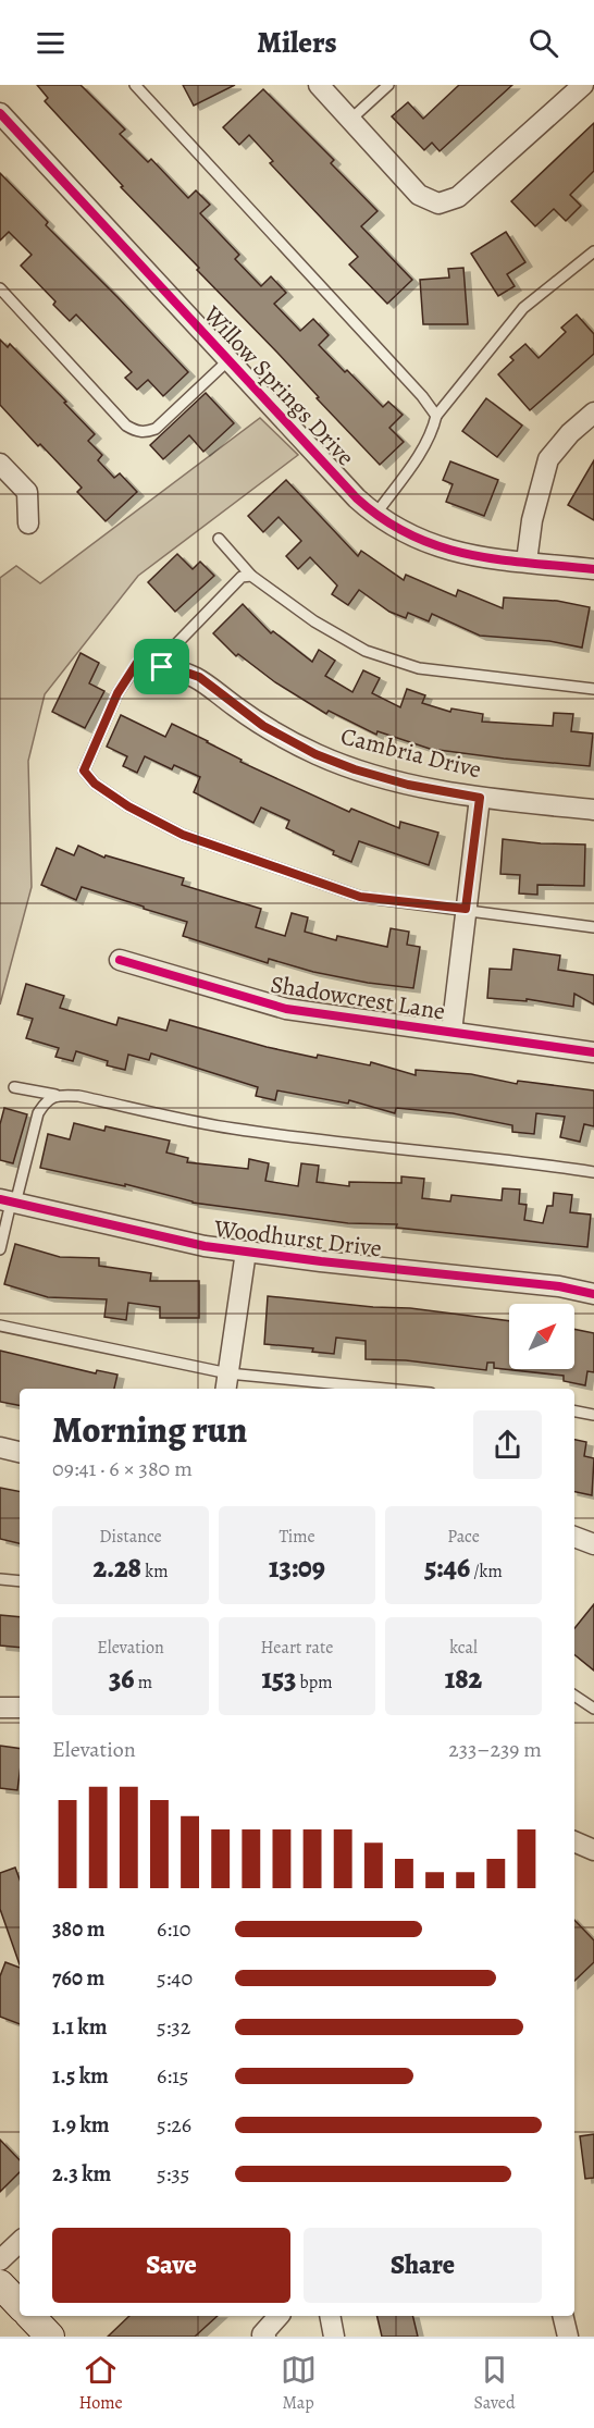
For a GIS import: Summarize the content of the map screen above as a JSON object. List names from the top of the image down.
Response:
{
  "streets": {
    "street": [
      "Willow Springs Drive",
      "Cambria Drive",
      "Shadowcrest Lane",
      "Woodhurst Drive"
    ]
  },
  "north": "top right",
  "page": {
    "header": "Milers",
    "heading": ["Morning run", "09:41 · 6 × 380 m"],
    "stats": [
      ["Distance", "2.28 km"],
      ["Time", "13:09"],
      ["Pace", "5:46 /km"],
      ["Elevation", "36 m"],
      ["Heart rate", "153 bpm"],
      ["kcal", "182"]
    ],
    "chart": ["Elevation", "233–239 m"],
    "list": [
      {
        "name": "380 m",
        "note": "6:10"
      },
      {
        "name": "760 m",
        "note": "5:40"
      },
      {
        "name": "1.1 km",
        "note": "5:32"
      },
      {
        "name": "1.5 km",
        "note": "6:15"
      },
      {
        "name": "1.9 km",
        "note": "5:26"
      },
      {
        "name": "2.3 km",
        "note": "5:35"
      }
    ],
    "buttons": ["Save", "Share"],
    "tabs": ["Home", "Map", "Saved"]
  }
}
